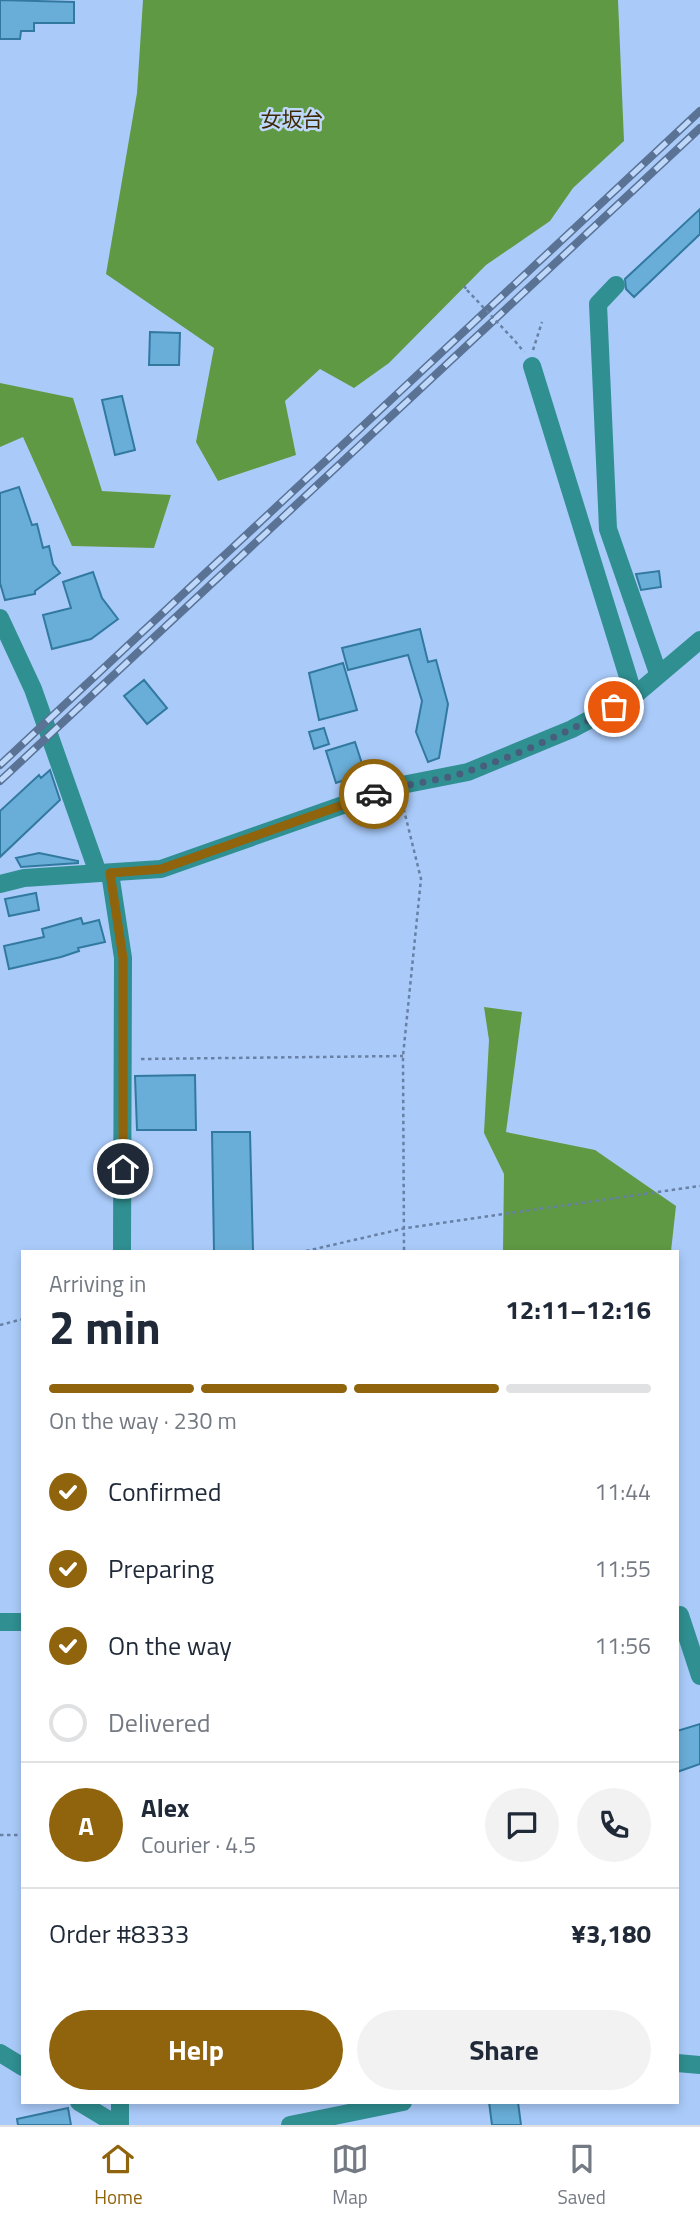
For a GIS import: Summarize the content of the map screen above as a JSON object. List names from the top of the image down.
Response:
{
  "districts": ["女坂台"],
  "page": {
    "heading": ["2 min", "Arriving in", "12:11–12:16"],
    "panel": [
      "Alex",
      "Courier · 4.5",
      "Order #8333",
      "¥3,180"
    ],
    "bar": "On the way · 230 m",
    "list": [
      ["Confirmed", "11:44"],
      ["Preparing", "11:55"],
      ["On the way", "11:56"],
      "Delivered"
    ],
    "round": "A",
    "buttons": ["Help", "Share"],
    "tabs": ["Home", "Map", "Saved"]
  }
}
